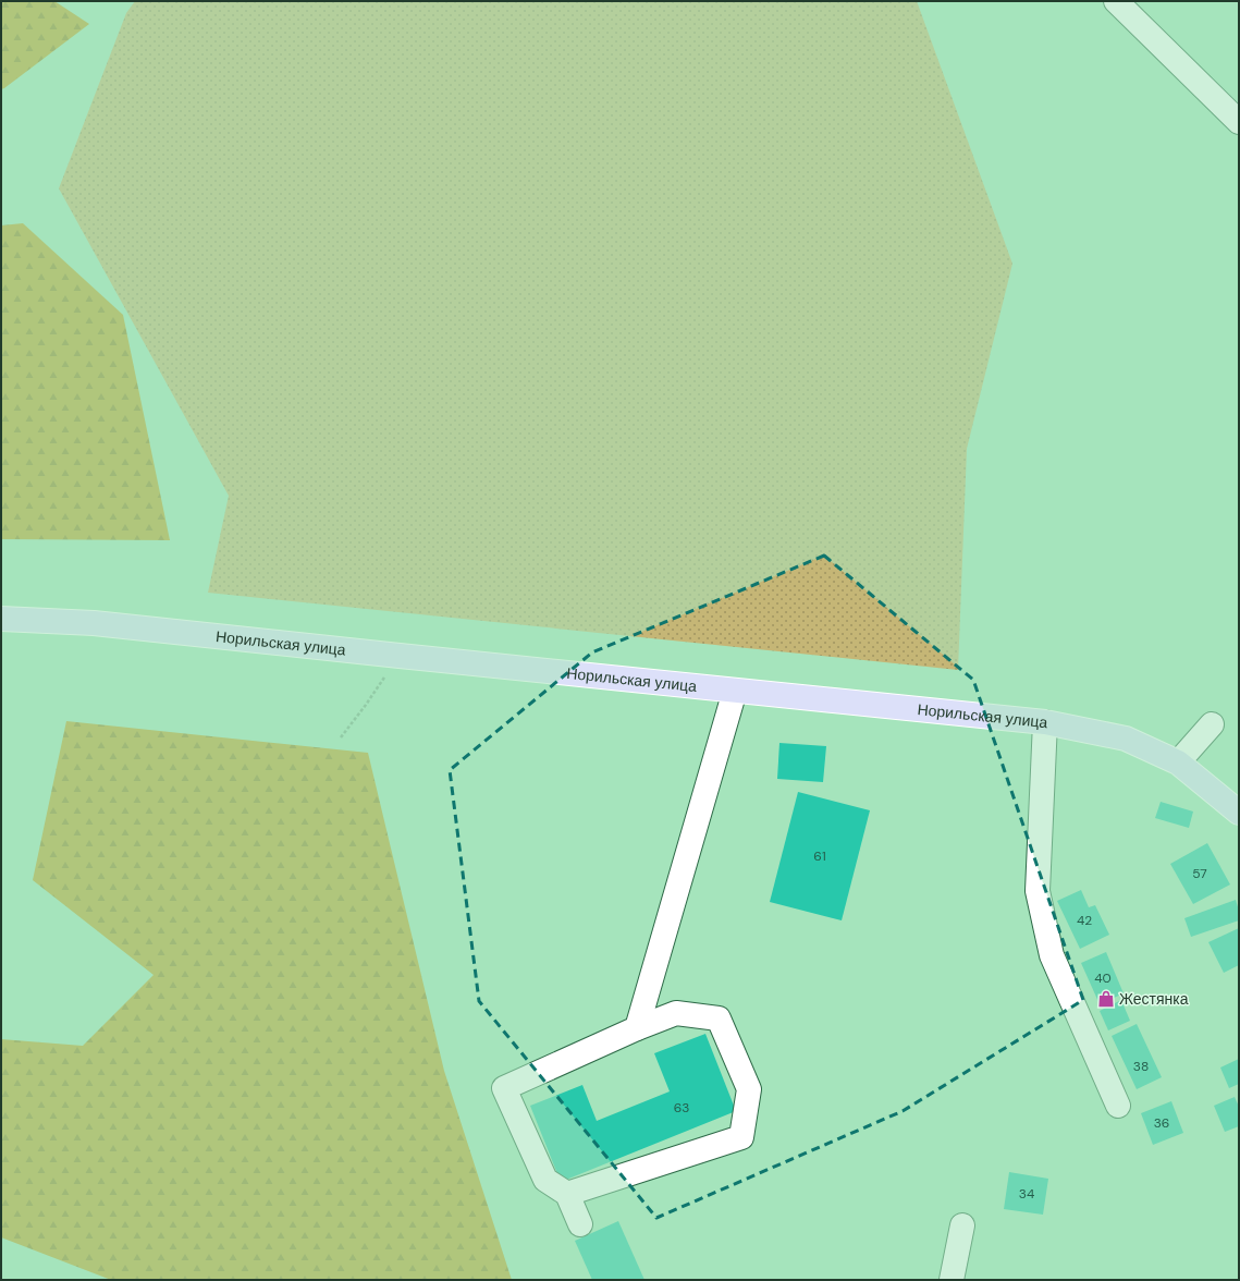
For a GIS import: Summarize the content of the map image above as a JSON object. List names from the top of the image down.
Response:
{
  "streets": {
    "main road": ["Норильская улица"]
  },
  "places": {
    "shop": ["Жестянка"]
  },
  "house_numbers": [
    "61",
    "57",
    "42",
    "40",
    "38",
    "63",
    "36",
    "34"
  ]
}
